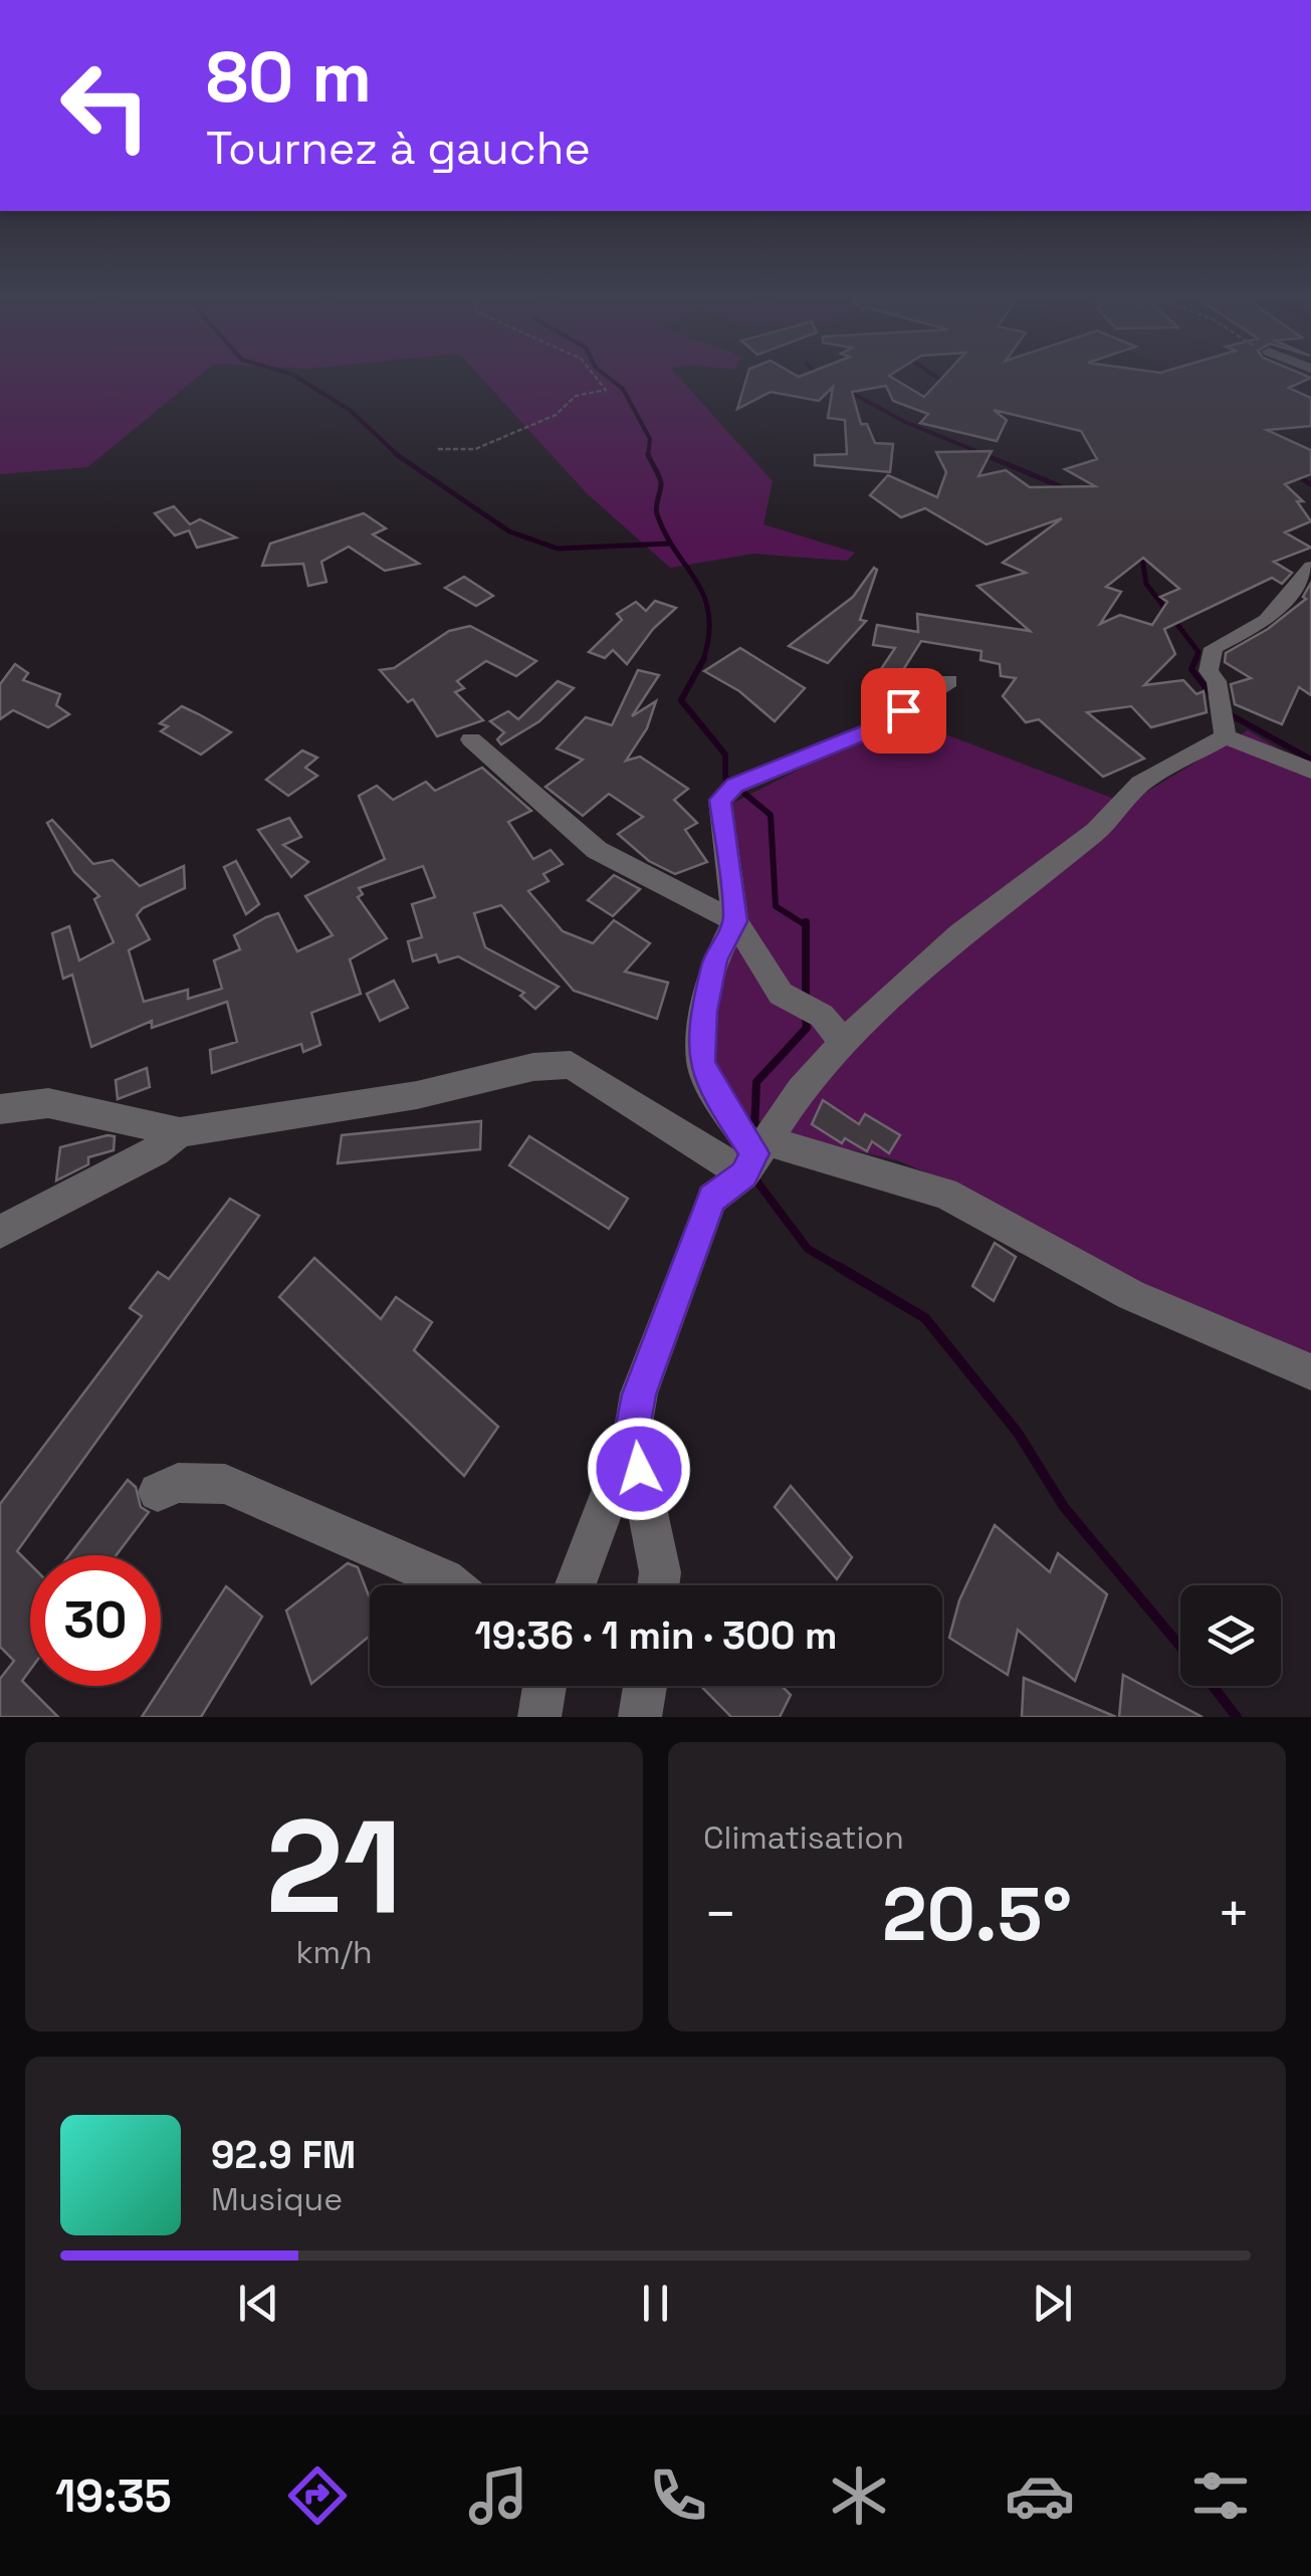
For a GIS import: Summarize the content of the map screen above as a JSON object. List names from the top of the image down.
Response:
{
  "page": {
    "turn": ["80 m", "Tournez à gauche"],
    "limit": "30",
    "trip": "19:36 · 1 min · 300 m",
    "tile": [
      ["21", "km/h"],
      "Climatisation"
    ],
    "heat": ["−", "20.5°", "+"],
    "song": ["92.9 FM", "Musique"],
    "tabs": "19:35"
  }
}
